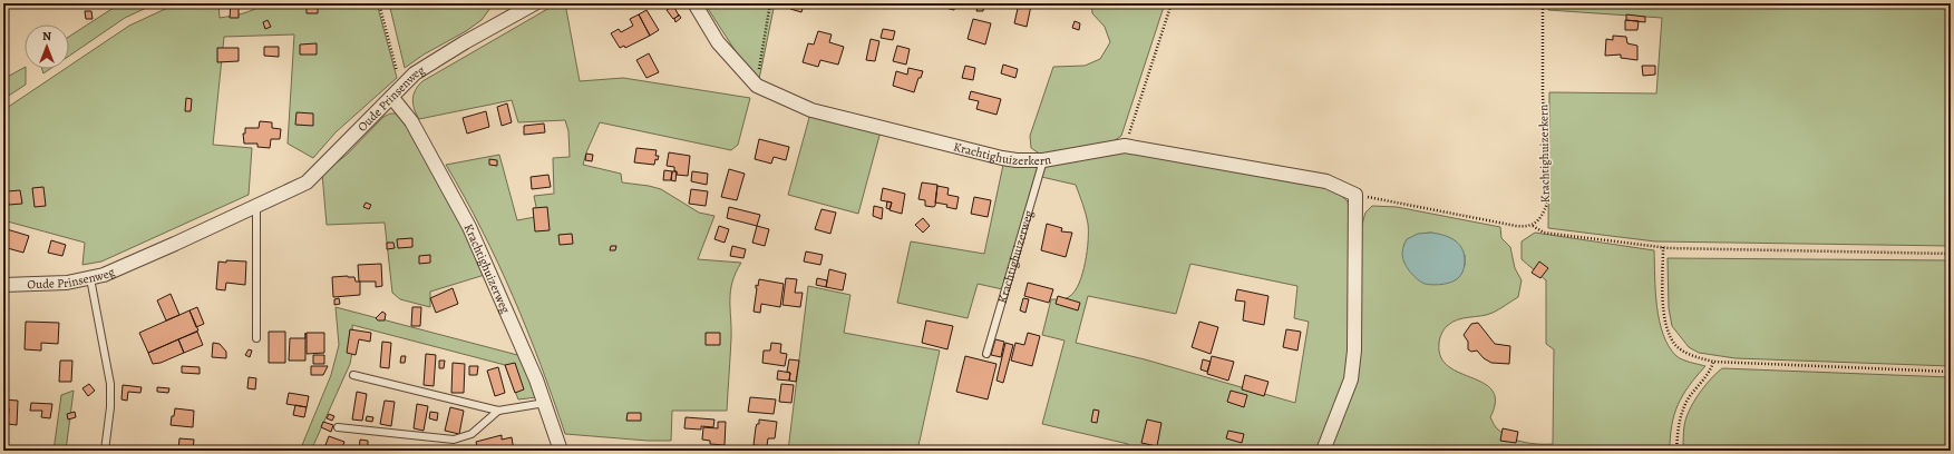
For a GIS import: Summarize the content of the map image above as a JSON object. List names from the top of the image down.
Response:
{
  "streets": {
    "street": ["Oude Prinsenweg", "Krachtighuizerkern", "Krachtighuizerweg"]
  },
  "crossings": [
    ["Oude Prinsenweg", "Krachtighuizerweg"],
    ["Krachtighuizerkern", "Krachtighuizerweg"]
  ],
  "north": "top"
}
